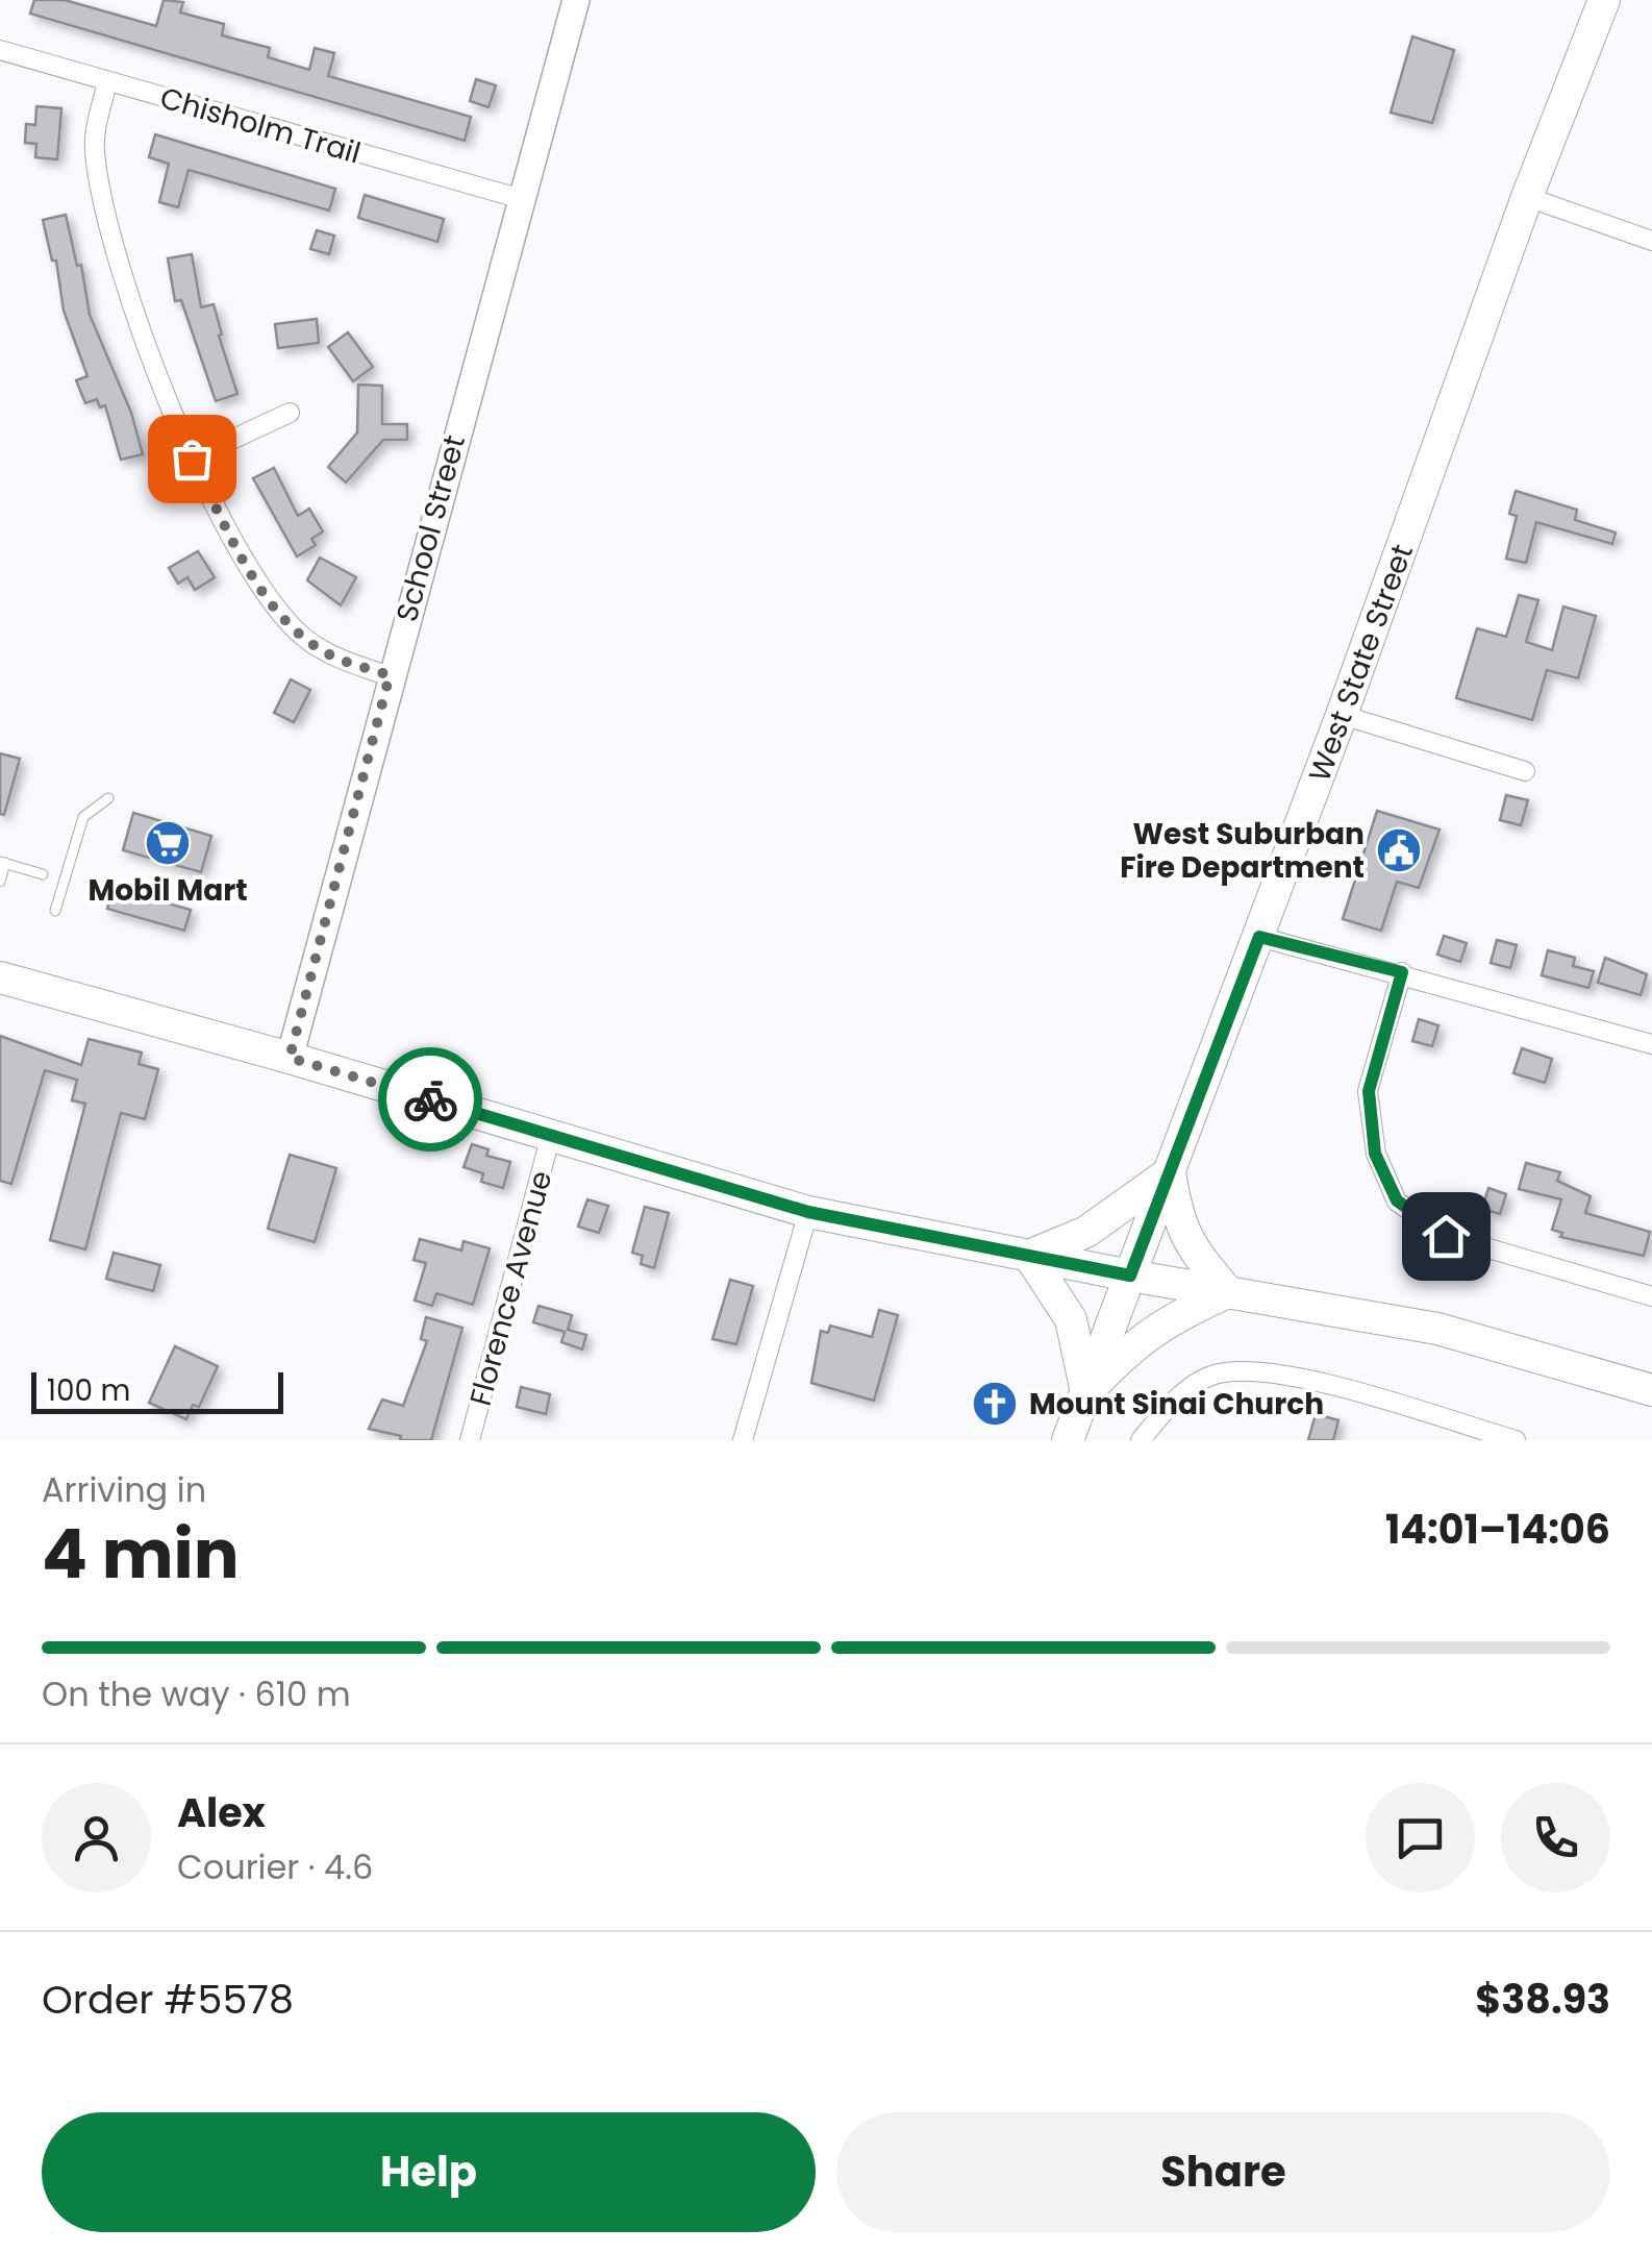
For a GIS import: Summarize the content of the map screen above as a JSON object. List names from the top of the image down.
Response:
{
  "streets": {
    "main road": ["School Street", "West State Street"],
    "street": ["Chisholm Trail", "Florence Avenue"]
  },
  "crossings": [
    ["Chisholm Trail", "School Street"]
  ],
  "places": {
    "supermarket": ["Mobil Mart"],
    "public building": ["West Suburban Fire Department"],
    "church": ["Mount Sinai Church"]
  },
  "scale_bar": "100 m",
  "page": {
    "scale": "100 m",
    "heading": ["4 min", "Arriving in", "14:01–14:06"],
    "panel": [
      "Alex",
      "Courier · 4.6",
      "Order #5578",
      "$38.93"
    ],
    "bar": "On the way · 610 m",
    "buttons": ["Help", "Share"]
  }
}
